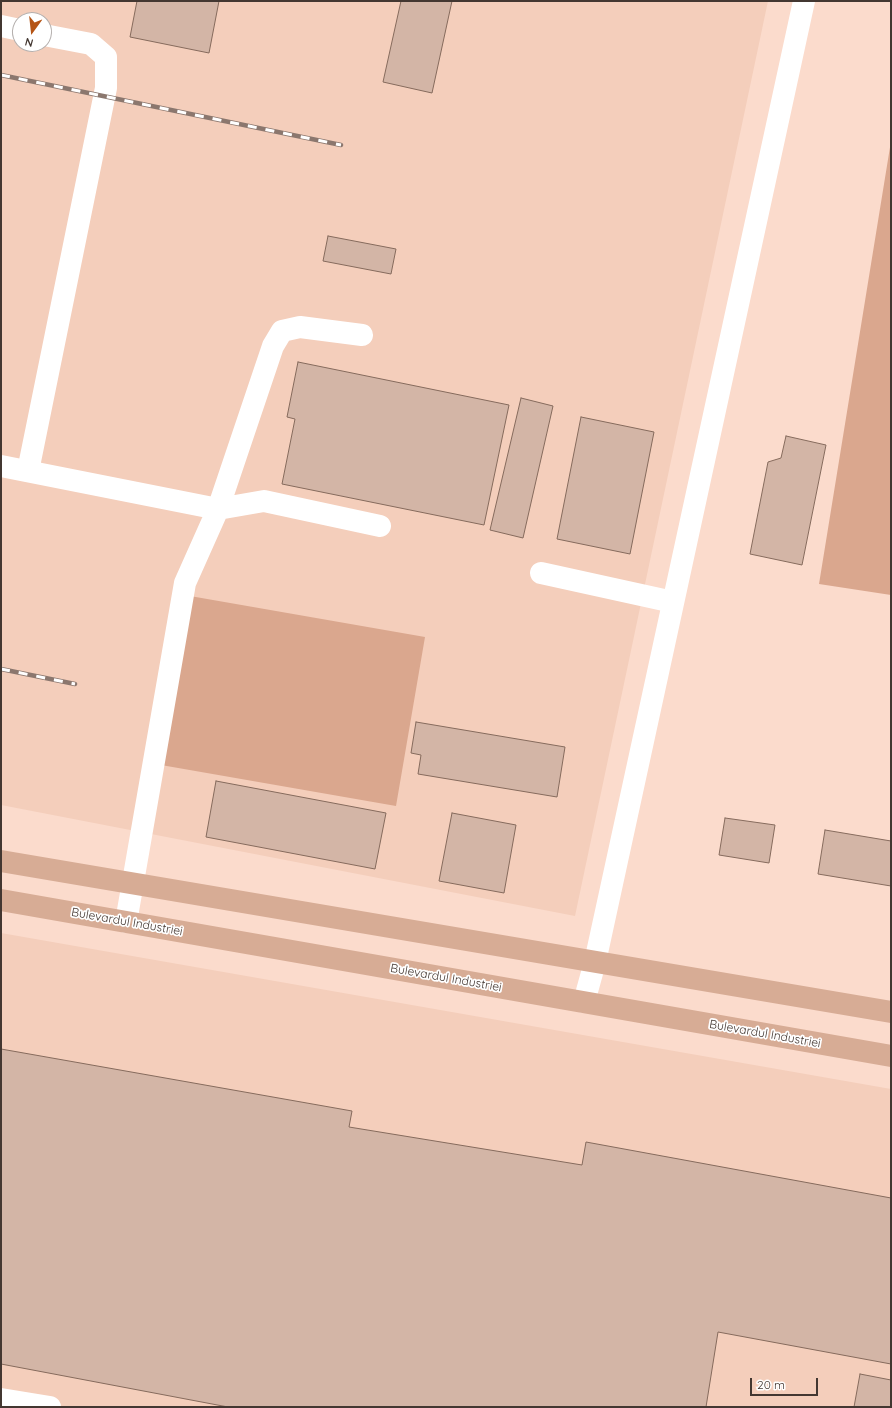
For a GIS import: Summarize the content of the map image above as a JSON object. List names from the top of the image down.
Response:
{
  "streets": {
    "main road": ["Bulevardul Industriei"]
  },
  "scale_bar": "20 m",
  "north": "bottom"
}
